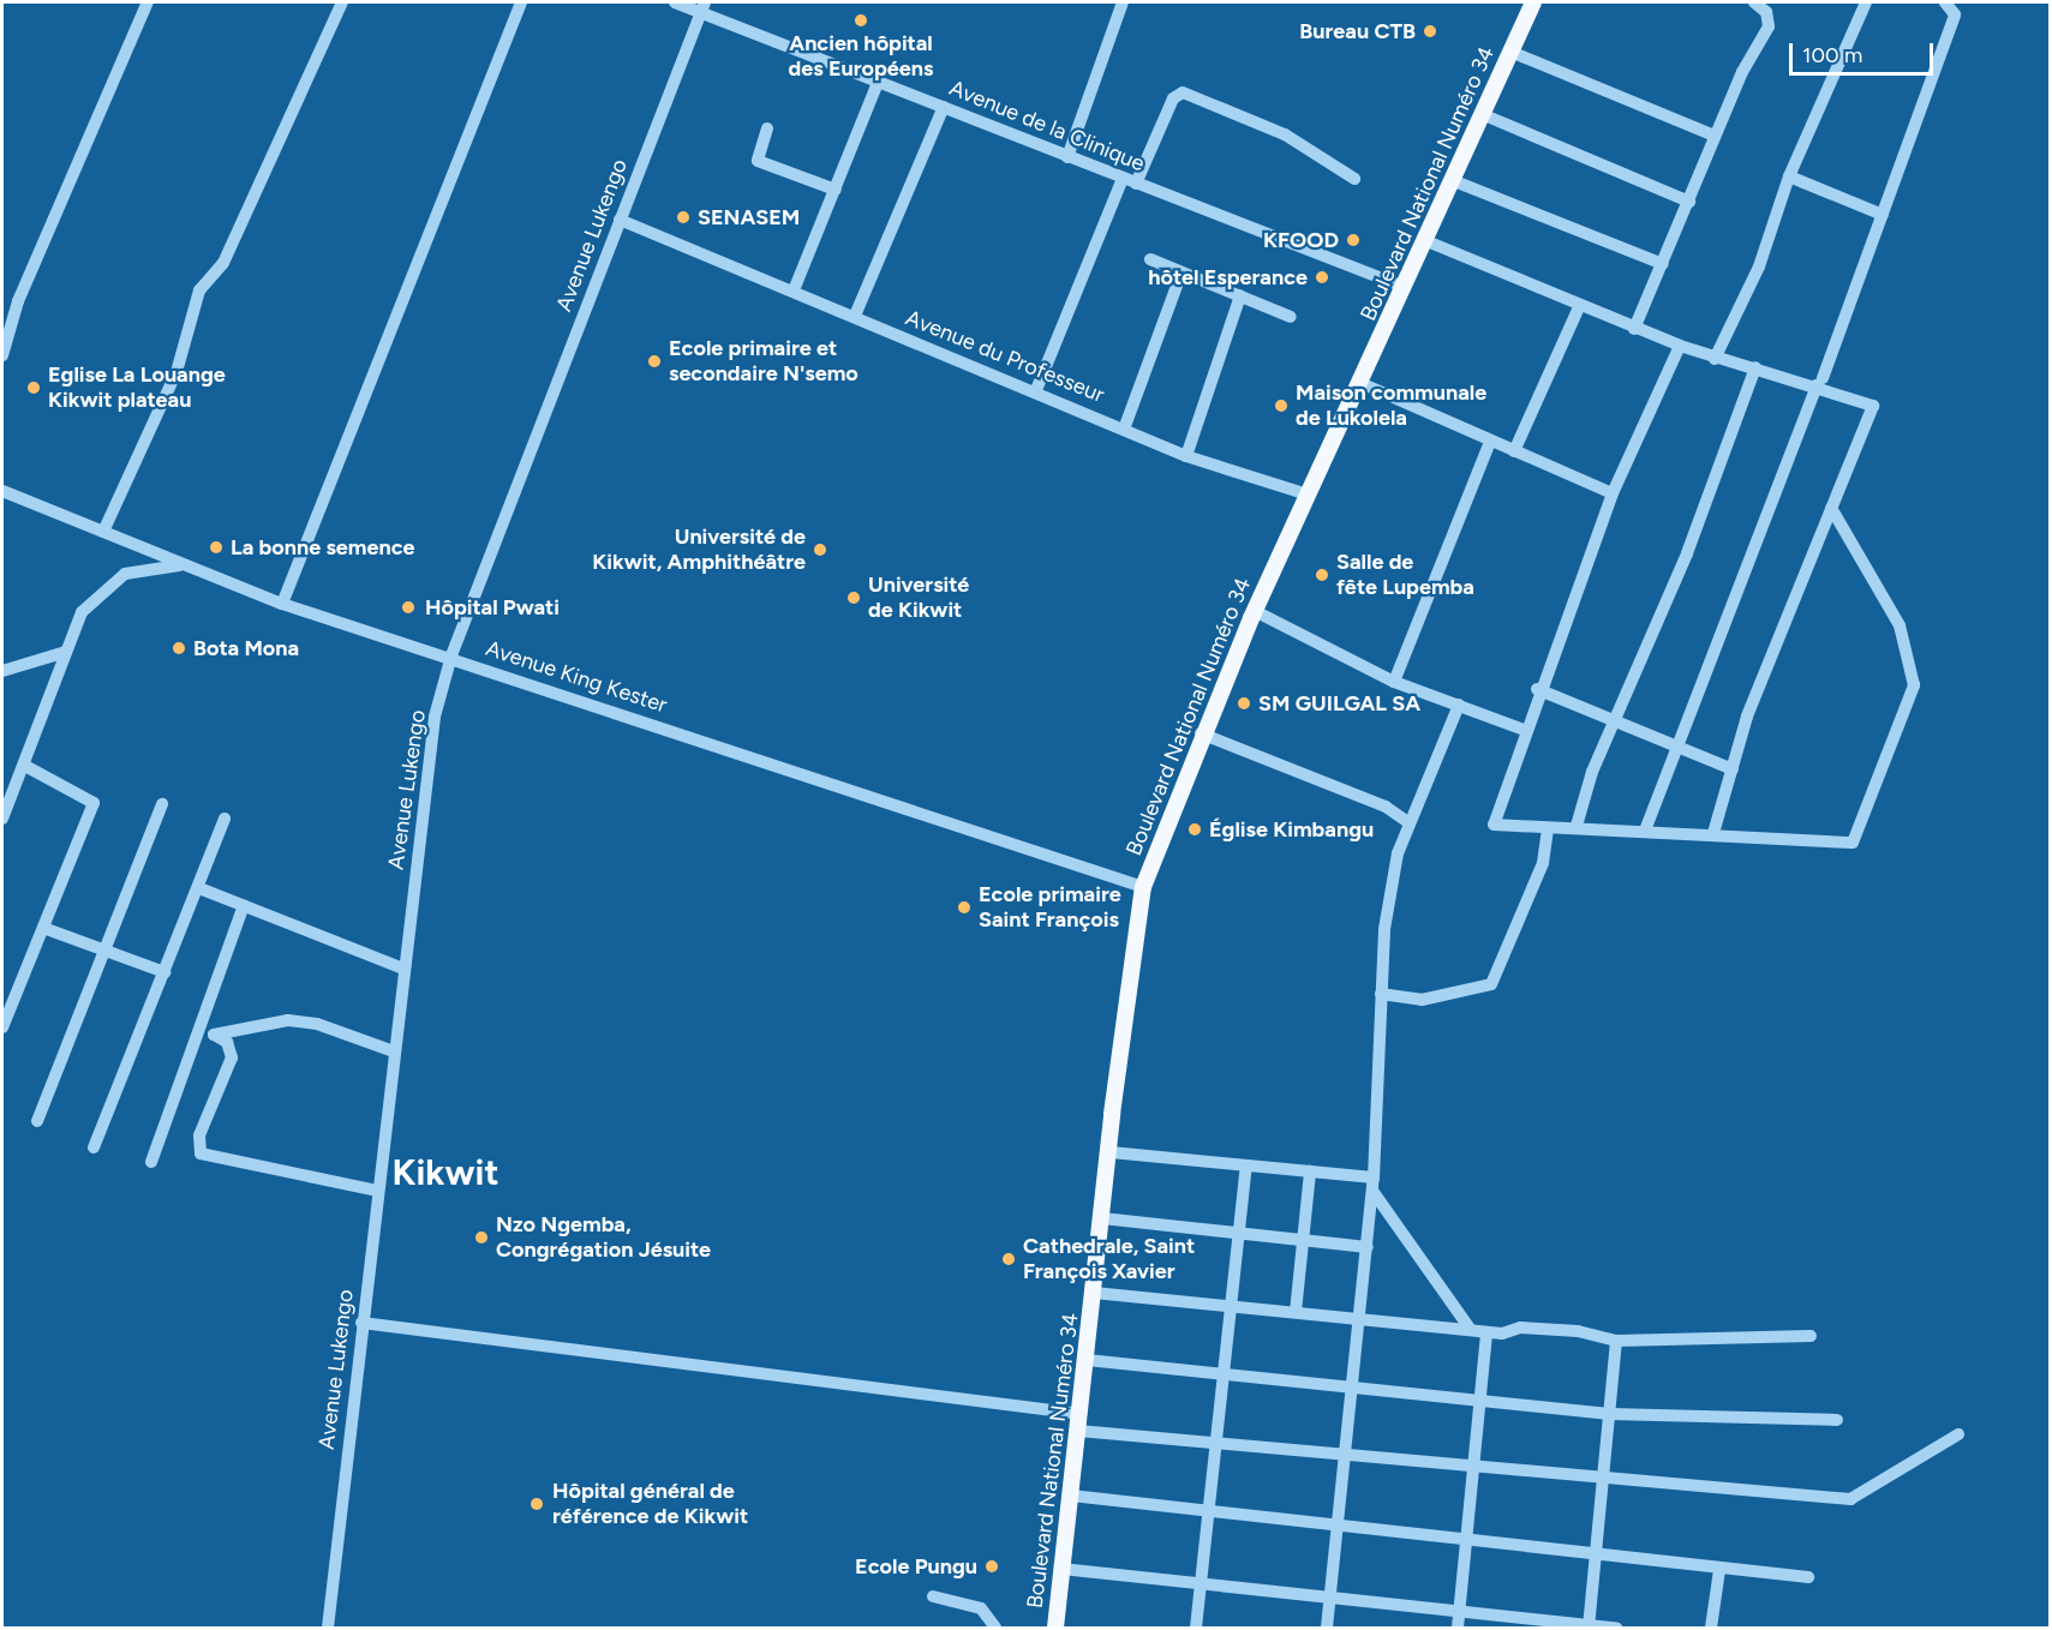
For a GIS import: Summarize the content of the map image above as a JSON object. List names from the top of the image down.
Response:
{
  "streets": {
    "main road": ["Boulevard National Numéro 34"],
    "street": [
      "Avenue de la Clinique",
      "Avenue Lukengo",
      "Avenue du Professeur",
      "Avenue King Kester"
    ]
  },
  "crossings": [
    ["Avenue de la Clinique", "Boulevard National Numéro 34"],
    ["Avenue de la Clinique", "Avenue Lukengo"],
    ["Boulevard National Numéro 34", "Avenue du Professeur"],
    ["Boulevard National Numéro 34", "Avenue King Kester"],
    ["Avenue Lukengo", "Avenue du Professeur"],
    ["Avenue Lukengo", "Avenue King Kester"]
  ],
  "districts": ["Kikwit"],
  "places": [
    "Ancien hôpital des Européens",
    "Bureau CTB",
    "SENASEM",
    "KFOOD",
    "hôtel Esperance",
    "Ecole primaire et secondaire N'semo",
    "Eglise La Louange Kikwit plateau",
    "Maison communale de Lukolela",
    "La bonne semence",
    "Université de Kikwit, Amphithéâtre",
    "Salle de fête Lupemba",
    "Université de Kikwit",
    "Hôpital Pwati",
    "Bota Mona",
    "SM GUILGAL SA",
    "Église Kimbangu",
    "Ecole primaire Saint François",
    "Nzo Ngemba, Congrégation Jésuite",
    "Cathedrale, Saint François Xavier",
    "Hôpital général de référence de Kikwit",
    "Ecole Pungu"
  ],
  "scale_bar": "100 m"
}
